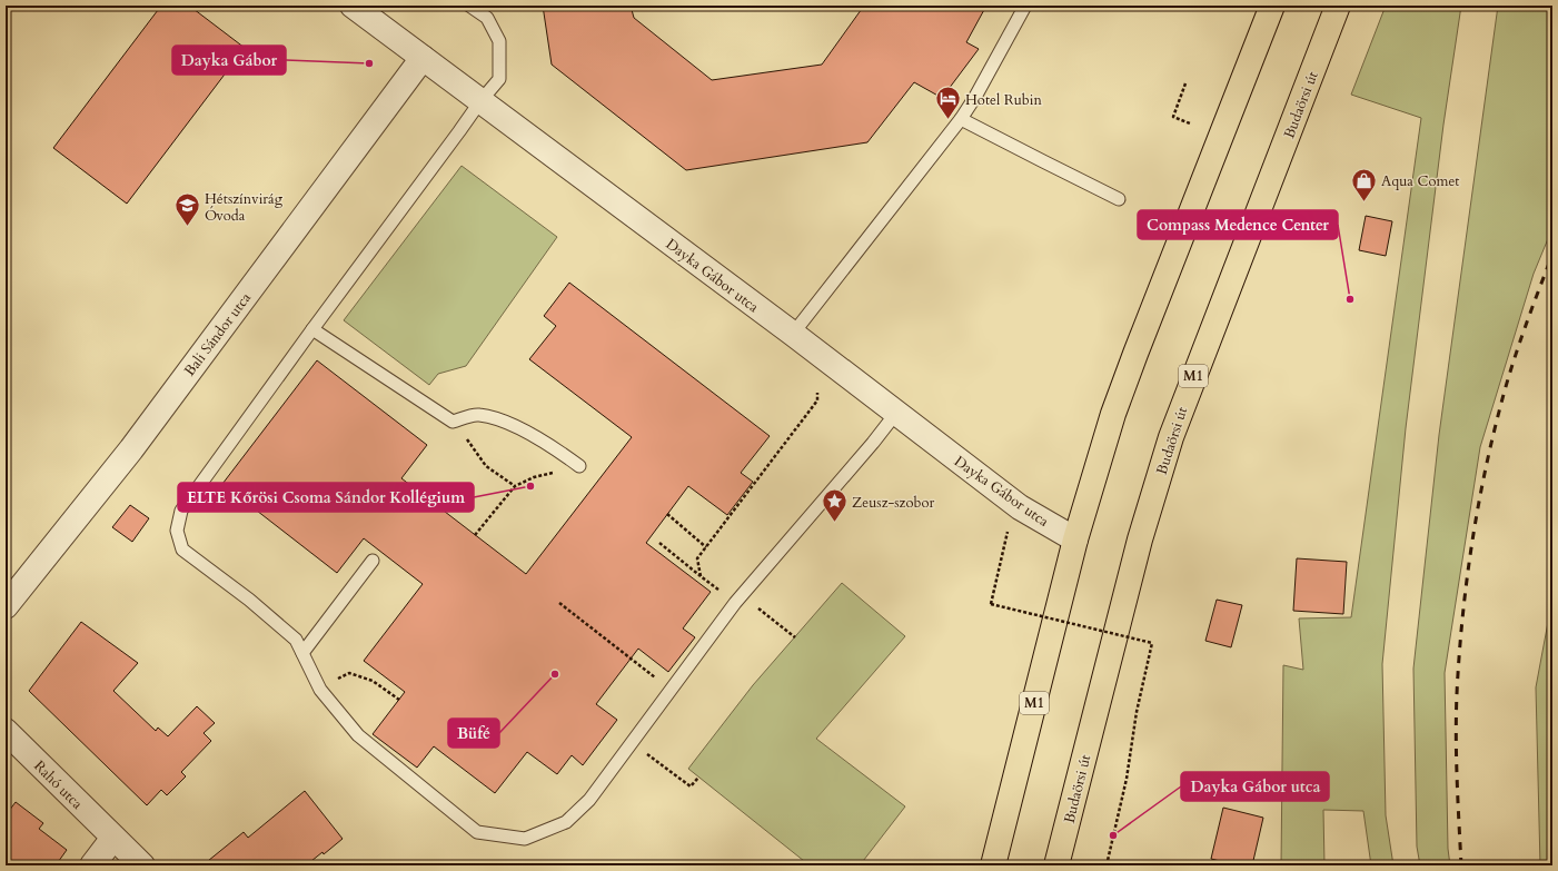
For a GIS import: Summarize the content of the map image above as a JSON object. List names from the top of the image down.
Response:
{
  "streets": {
    "main road": ["Budaörsi út", "M1"],
    "street": ["Dayka Gábor utca", "Bali Sándor utca", "Rahó utca"]
  },
  "crossings": [
    ["Dayka Gábor utca", "Bali Sándor utca"],
    ["Dayka Gábor utca", "M1"]
  ],
  "places": {
    "other": [
      "Dayka Gábor",
      "Compass Medence Center",
      "ELTE Kőrösi Csoma Sándor Kollégium",
      "Büfé",
      "Dayka Gábor utca"
    ],
    "hotel": ["Hotel Rubin"],
    "shop": ["Aqua Comet"],
    "school or university": ["Hétszínvirág Óvoda"],
    "place": ["Zeusz-szobor"]
  }
}
